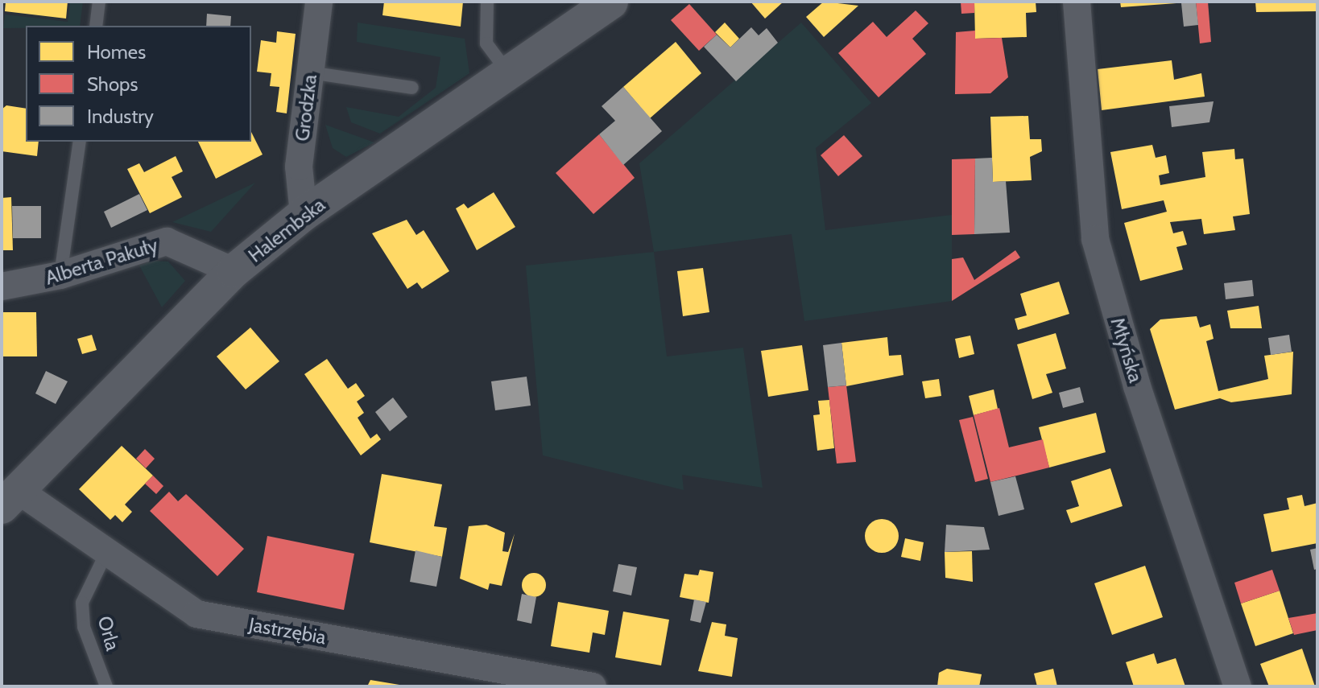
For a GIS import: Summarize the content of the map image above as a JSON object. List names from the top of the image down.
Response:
{
  "streets": {
    "street": [
      "Grodzka",
      "Halembska",
      "Alberta Pakuły",
      "Młyńska",
      "Jastrzębia"
    ],
    "lane": ["Orla"]
  },
  "crossings": [
    ["Grodzka", "Halembska"],
    ["Halembska", "Alberta Pakuły"],
    ["Halembska", "Jastrzębia"],
    ["Jastrzębia", "Orla"]
  ],
  "legend": ["Homes", "Shops", "Industry"]
}
